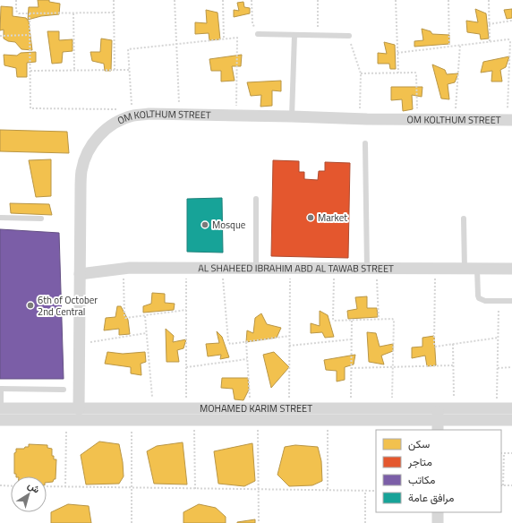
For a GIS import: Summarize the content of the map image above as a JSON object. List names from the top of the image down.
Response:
{
  "streets": {
    "street": ["OM KOLTHUM STREET", "AL SHAHEED IBRAHIM ABD AL TAWAB STREET", "MOHAMED KARIM STREET"]
  },
  "crossings": [
    ["OM KOLTHUM STREET", "AL SHAHEED IBRAHIM ABD AL TAWAB STREET"],
    ["OM KOLTHUM STREET", "MOHAMED KARIM STREET"]
  ],
  "places": ["Market", "Mosque", "6th of October 2nd Central"],
  "legend": [
    "سكن",
    "متاجر",
    "مكاتب",
    "مرافق عامة"
  ],
  "north": "top right"
}
